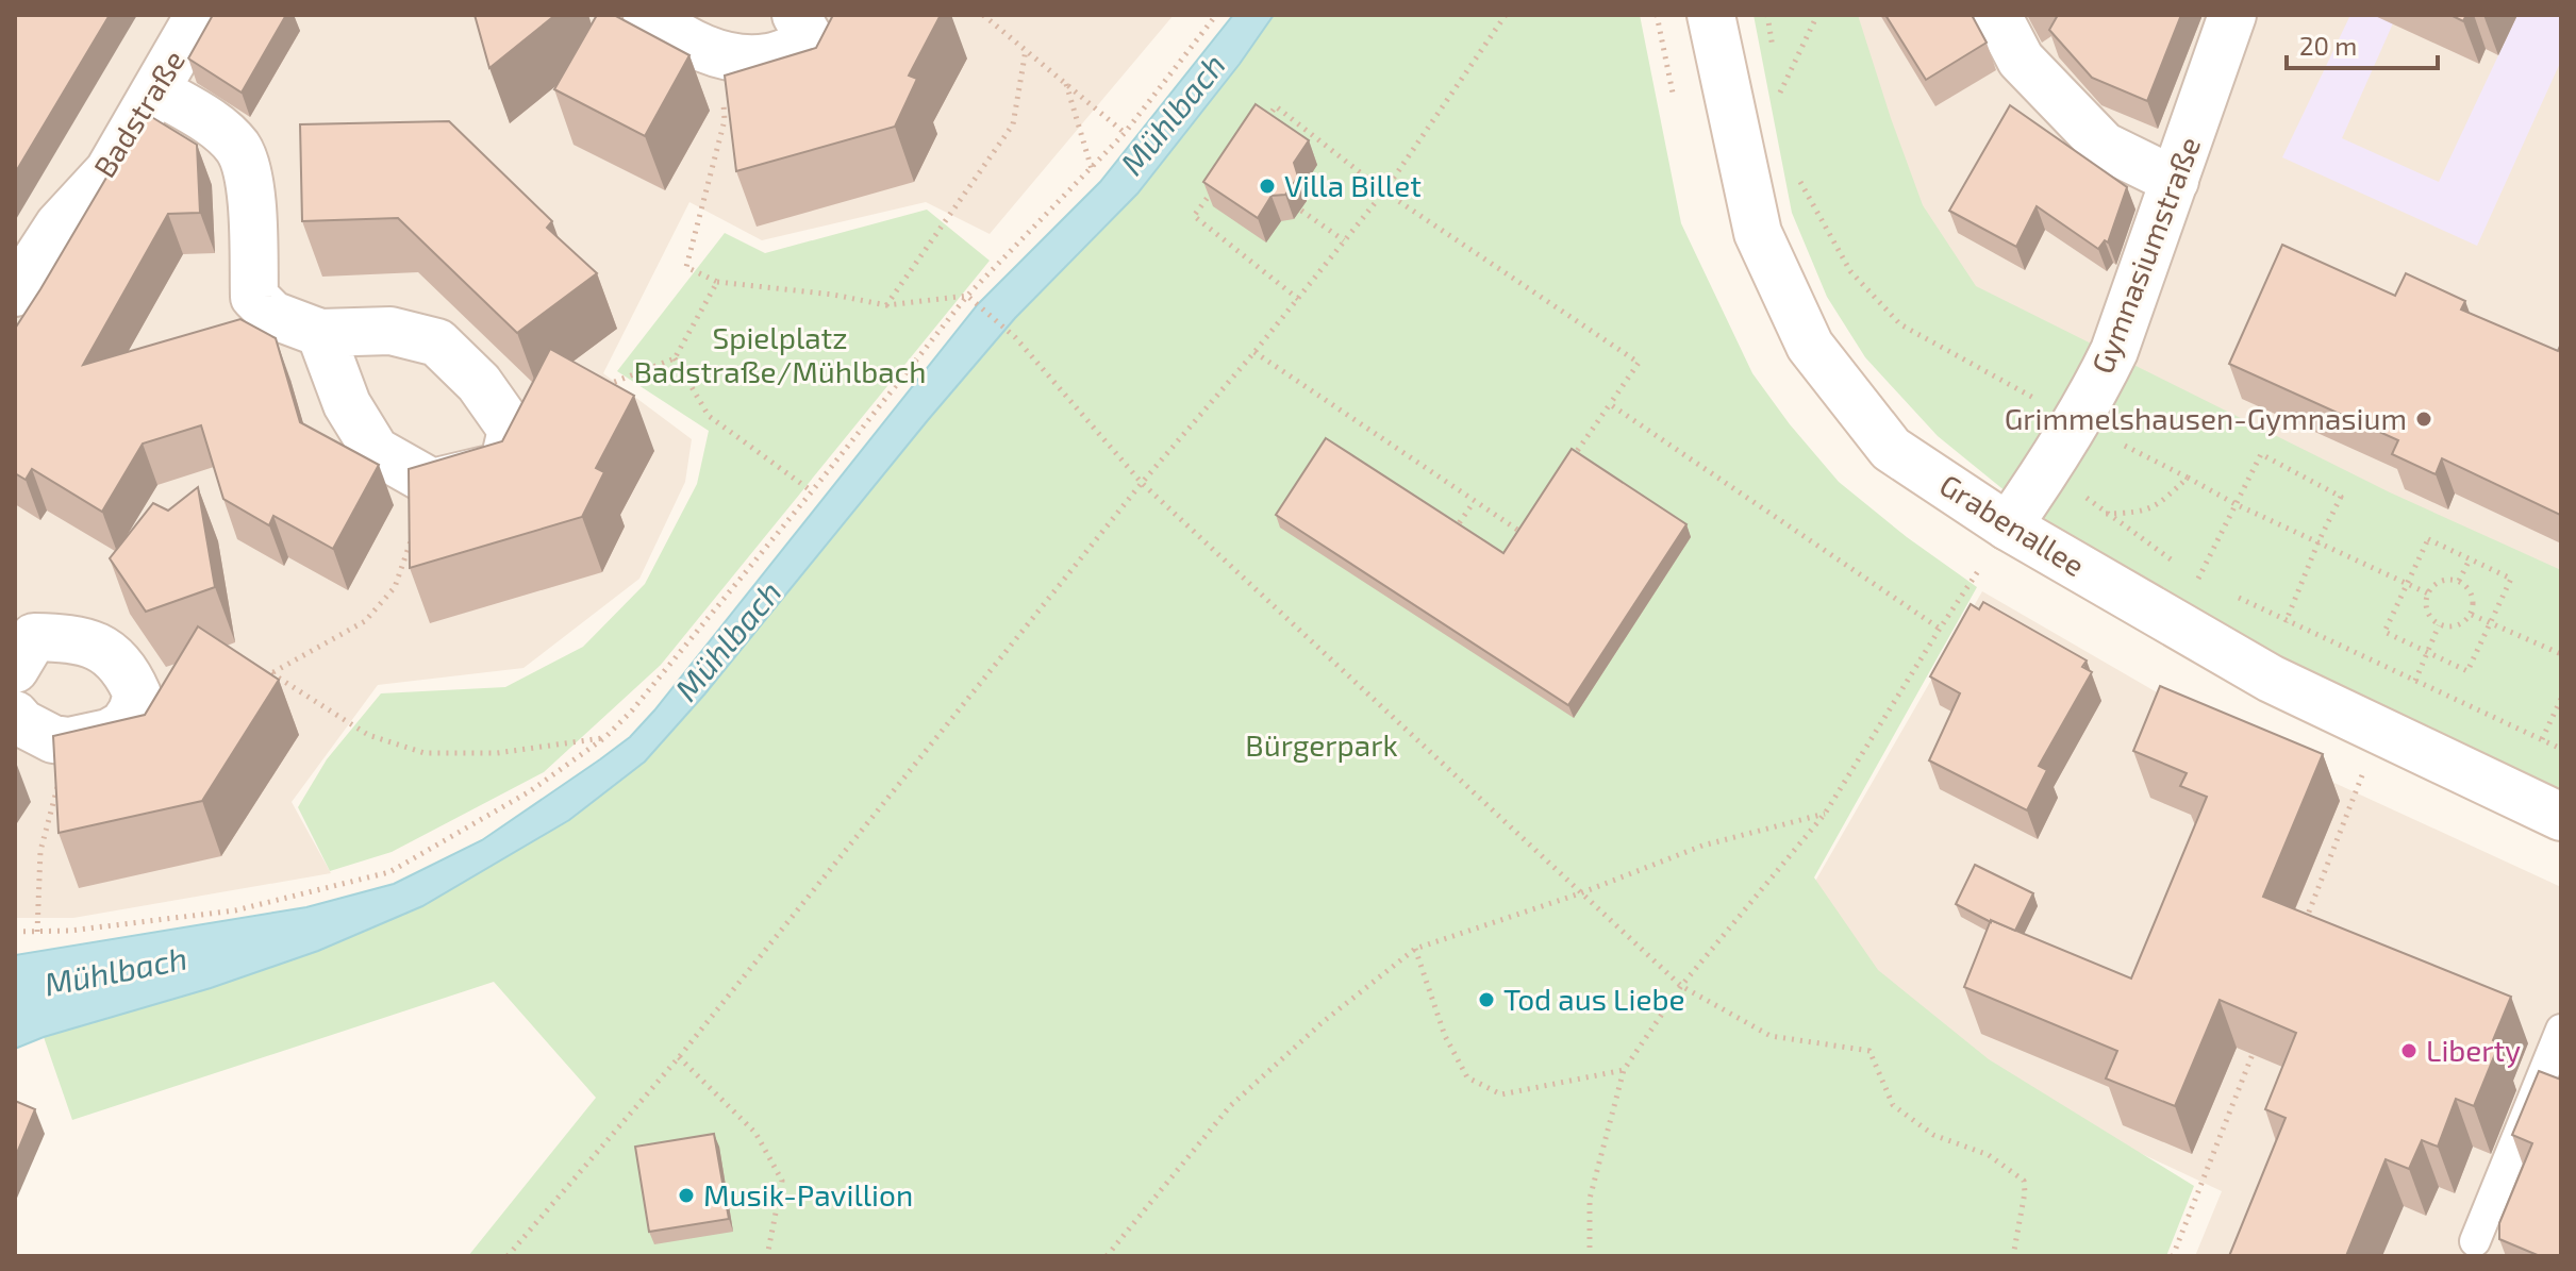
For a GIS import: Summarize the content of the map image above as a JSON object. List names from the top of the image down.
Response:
{
  "streets": {
    "street": ["Badstraße", "Gymnasiumstraße", "Grabenallee"]
  },
  "crossings": [
    ["Gymnasiumstraße", "Grabenallee"]
  ],
  "water": ["Mühlbach"],
  "parks": ["Spielplatz Badstraße/Mühlbach", "Bürgerpark"],
  "places": [
    "Villa Billet",
    "Grimmelshausen-Gymnasium",
    "Tod aus Liebe",
    "Liberty",
    "Musik-Pavillion"
  ],
  "scale_bar": "20 m"
}
